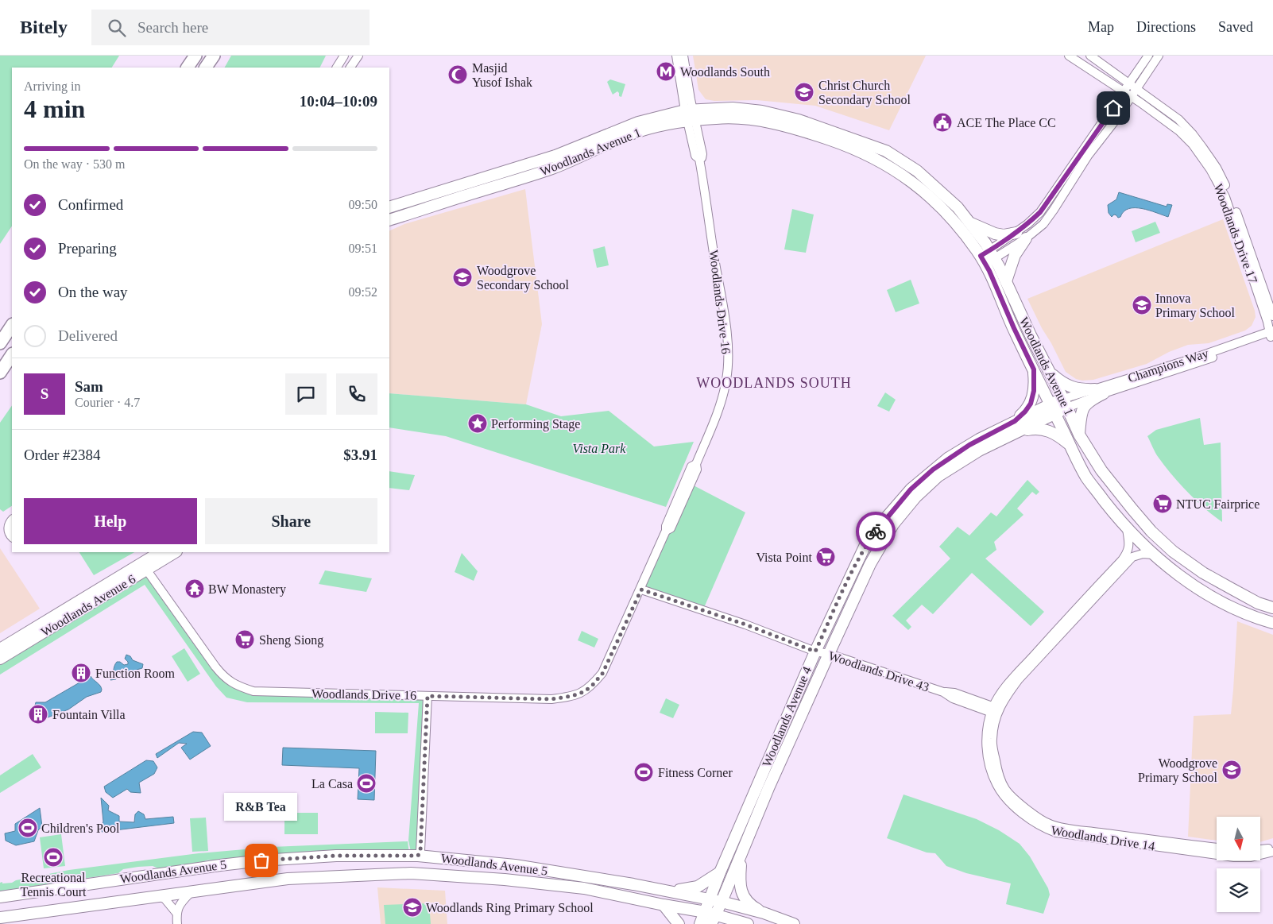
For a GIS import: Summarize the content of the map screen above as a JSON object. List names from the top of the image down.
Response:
{
  "streets": {
    "street": [
      "Woodlands Avenue 1",
      "Woodlands Drive 17",
      "Woodlands Drive 16",
      "Champions Way",
      "Woodlands Avenue 6",
      "Woodlands Drive 43",
      "Woodlands Avenue 4",
      "Woodlands Drive 14",
      "Woodlands Avenue 5"
    ]
  },
  "crossings": [
    ["Woodlands Avenue 1", "Woodlands Drive 16"],
    ["Woodlands Avenue 1", "Champions Way"],
    ["Woodlands Avenue 1", "Woodlands Avenue 4"],
    ["Woodlands Avenue 1", "Woodlands Drive 14"],
    ["Woodlands Drive 17", "Champions Way"],
    ["Woodlands Drive 16", "Woodlands Avenue 6"],
    ["Woodlands Drive 16", "Woodlands Drive 43"],
    ["Champions Way", "Woodlands Avenue 4"],
    ["Woodlands Drive 43", "Woodlands Avenue 4"],
    ["Woodlands Drive 43", "Woodlands Drive 14"],
    ["Woodlands Avenue 4", "Woodlands Avenue 5"]
  ],
  "districts": ["WOODLANDS SOUTH"],
  "parks": ["Vista Park"],
  "places": {
    "metro station": ["Woodlands South"],
    "mosque": ["Masjid Yusof Ishak"],
    "school or university": [
      "Christ Church Secondary School",
      "Woodgrove Secondary School",
      "Innova Primary School",
      "Woodgrove Primary School",
      "Woodlands Ring Primary School"
    ],
    "public building": ["ACE The Place CC"],
    "place": ["Performing Stage"],
    "supermarket": ["NTUC Fairprice", "Vista Point", "Sheng Siong"],
    "temple": ["BW Monastery"],
    "building": ["Function Room", "Fountain Villa"],
    "sports": [
      "Fitness Corner",
      "La Casa",
      "Children's Pool",
      "Recreational Tennis Court"
    ],
    "other": ["R&B Tea"]
  },
  "north": "bottom",
  "page": {
    "header": "Bitely",
    "search": "Search here",
    "nav": ["Map", "Directions", "Saved"],
    "heading": ["4 min", "Arriving in", "10:04–10:09"],
    "panel": [
      "Sam",
      "Courier · 4.7",
      "Order #2384",
      "$3.91"
    ],
    "bar": "On the way · 530 m",
    "list": [
      ["Confirmed", "09:50"],
      ["Preparing", "09:51"],
      ["On the way", "09:52"],
      "Delivered"
    ],
    "round": "S",
    "buttons": ["Help", "Share"],
    "bubble": "R&B Tea"
  }
}
